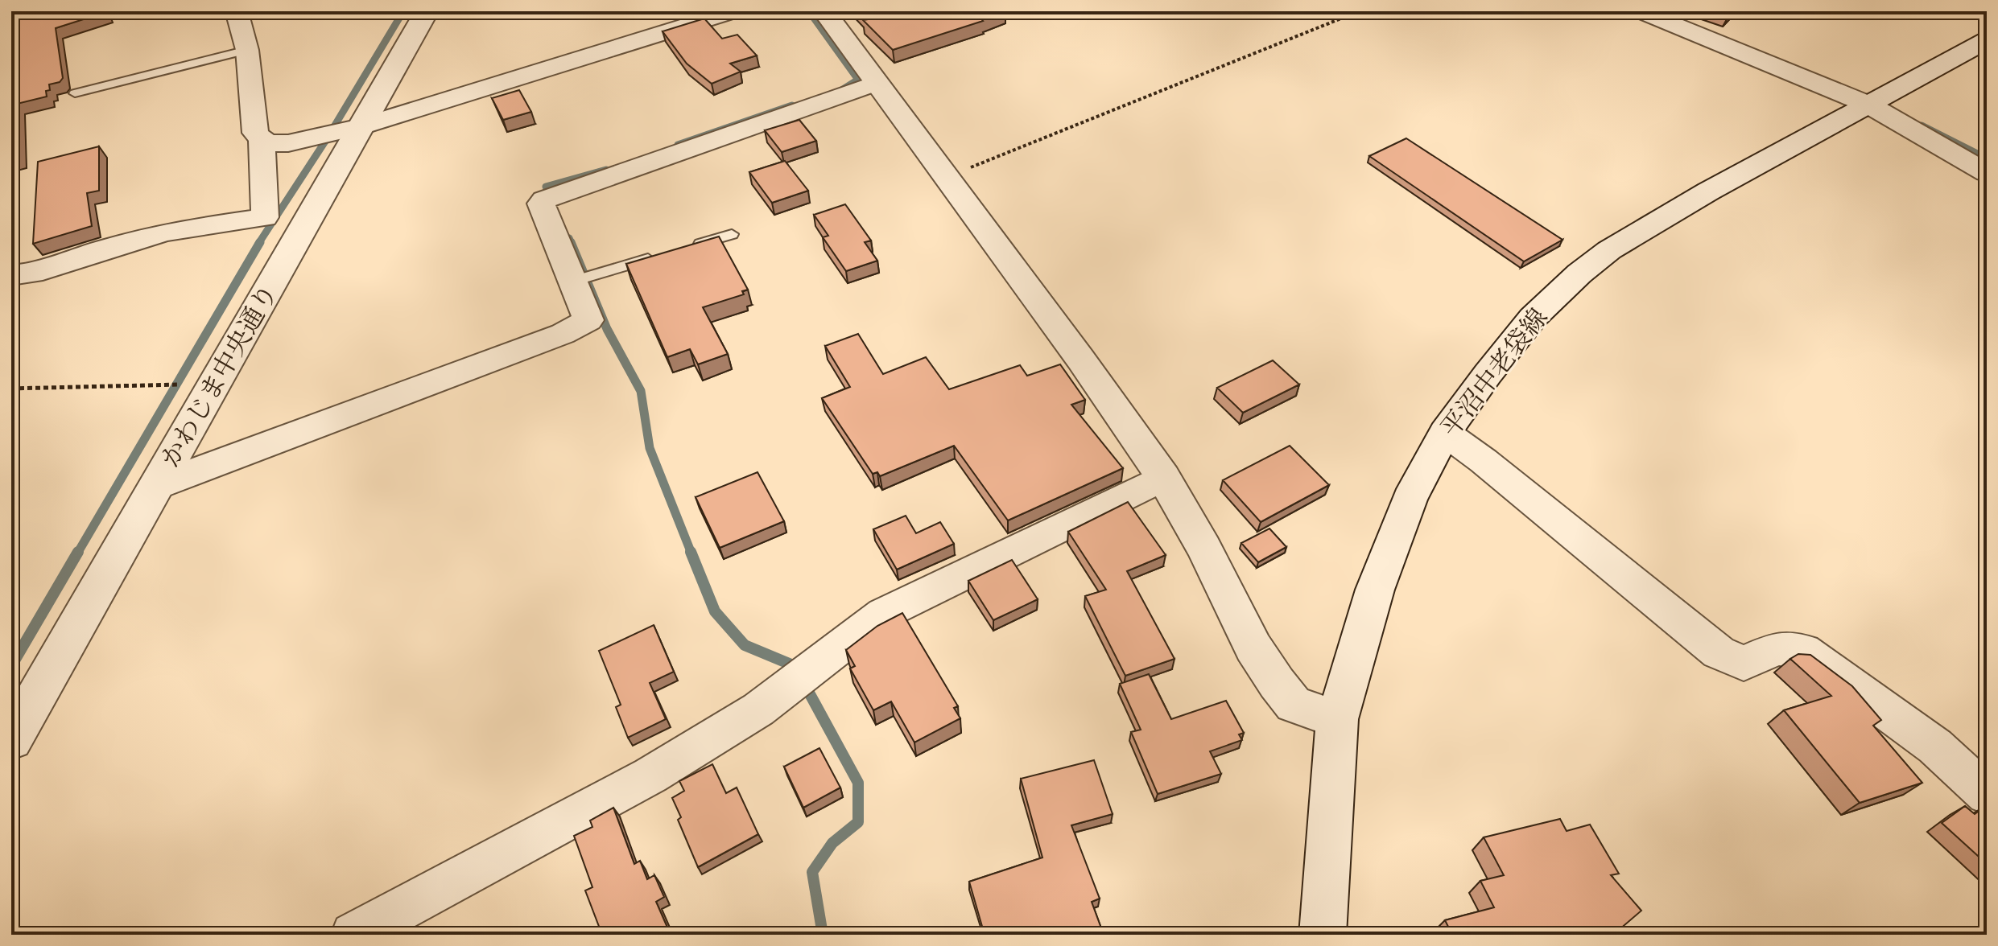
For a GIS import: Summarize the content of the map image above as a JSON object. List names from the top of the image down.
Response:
{
  "streets": {
    "street": ["平沼中老袋線", "かわじま中央通り"]
  }
}
